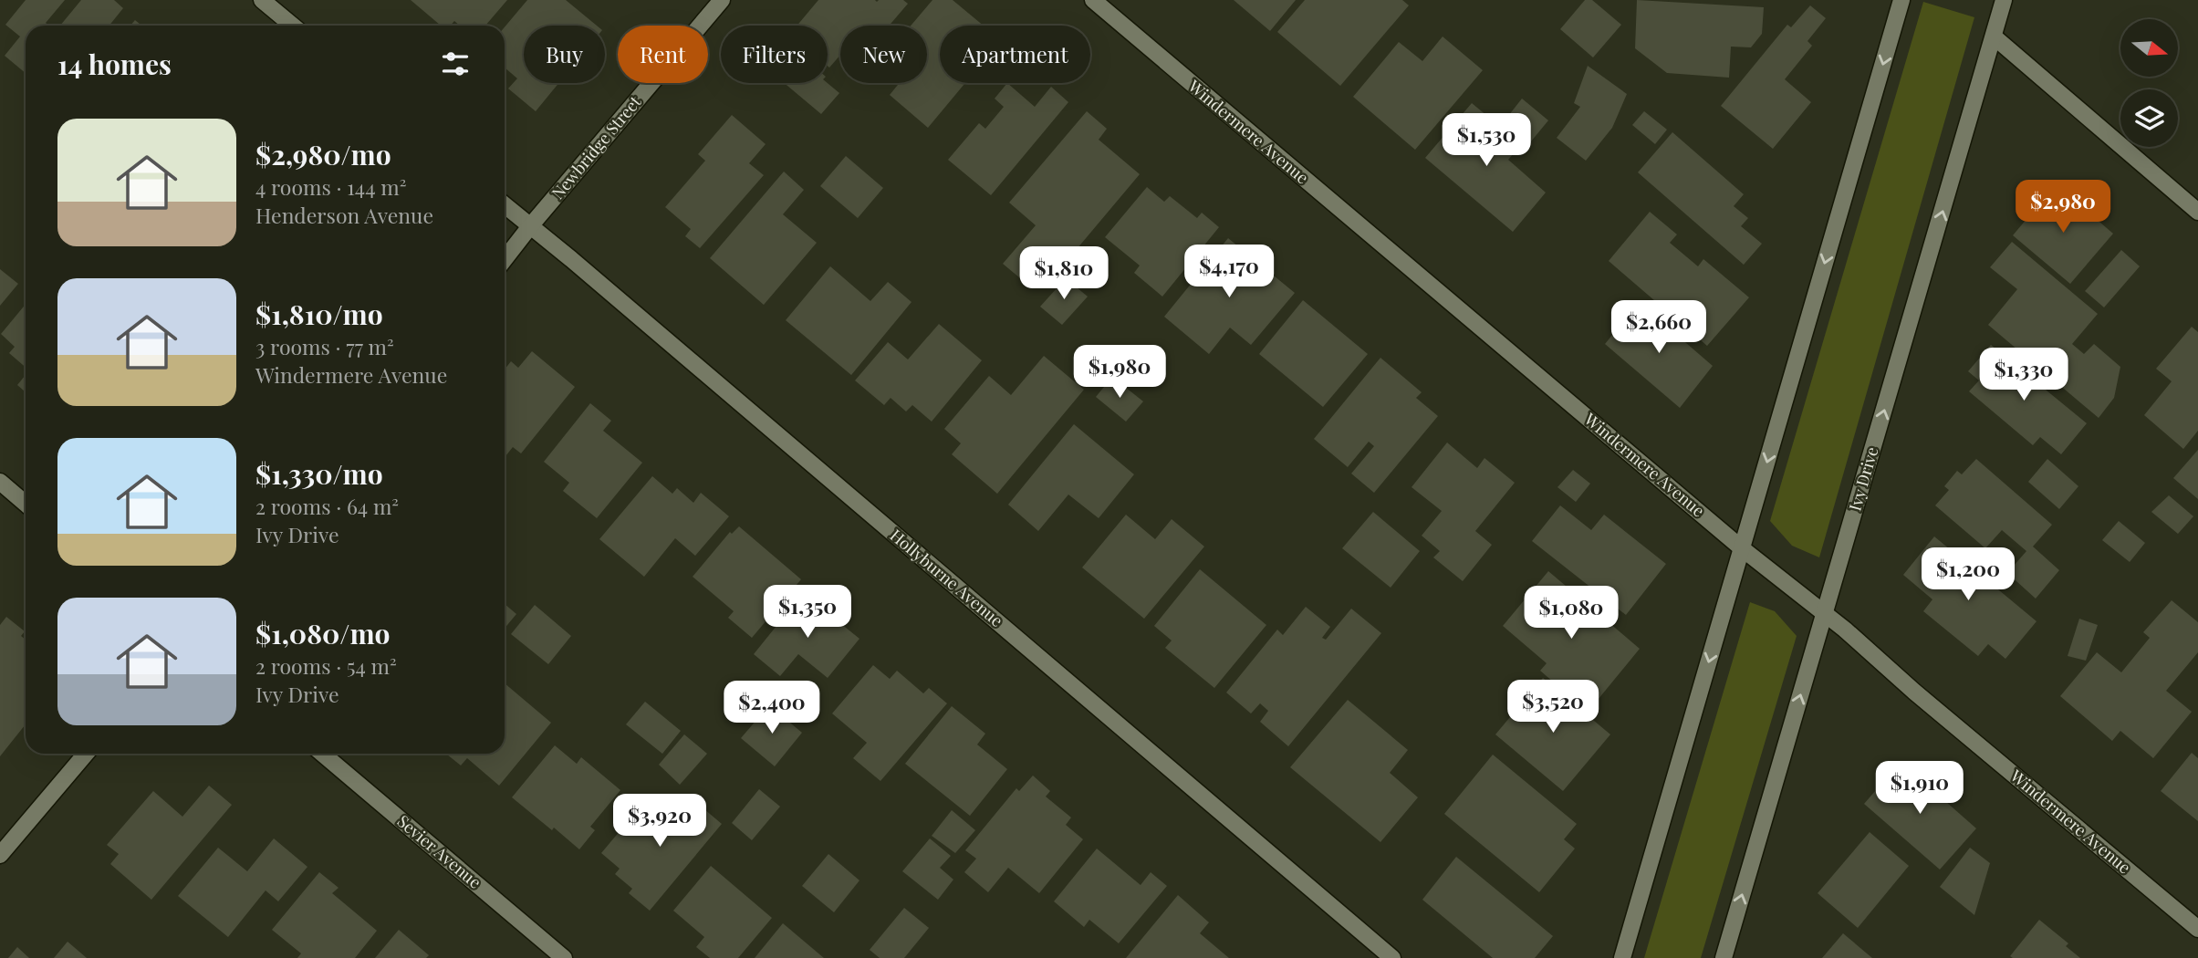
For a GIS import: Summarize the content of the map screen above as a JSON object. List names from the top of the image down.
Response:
{
  "streets": {
    "street": [
      "Windermere Avenue",
      "Newbridge Street",
      "Ivy Drive",
      "Hollyburne Avenue",
      "Sevier Avenue"
    ]
  },
  "crossings": [
    ["Windermere Avenue", "Ivy Drive"],
    ["Newbridge Street", "Hollyburne Avenue"]
  ],
  "north": "right",
  "page": {
    "chip": [
      "Buy",
      "Rent",
      "Filters",
      "New",
      "Apartment"
    ],
    "heading": "14 homes",
    "list": [
      {
        "name": "$2,980/mo",
        "note": "4 rooms · 144 m² · Henderson Avenue"
      },
      {
        "name": "$1,810/mo",
        "note": "3 rooms · 77 m² · Windermere Avenue"
      },
      {
        "name": "$1,330/mo",
        "note": "2 rooms · 64 m² · Ivy Drive"
      },
      {
        "name": "$1,080/mo",
        "note": "2 rooms · 54 m² · Ivy Drive"
      }
    ],
    "price": [
      "$1,530",
      "$2,980",
      "$4,170",
      "$1,810",
      "$2,660",
      "$1,980",
      "$1,330",
      "$1,200",
      "$1,350",
      "$1,080",
      "$3,520",
      "$2,400",
      "$1,910",
      "$3,920"
    ]
  }
}
